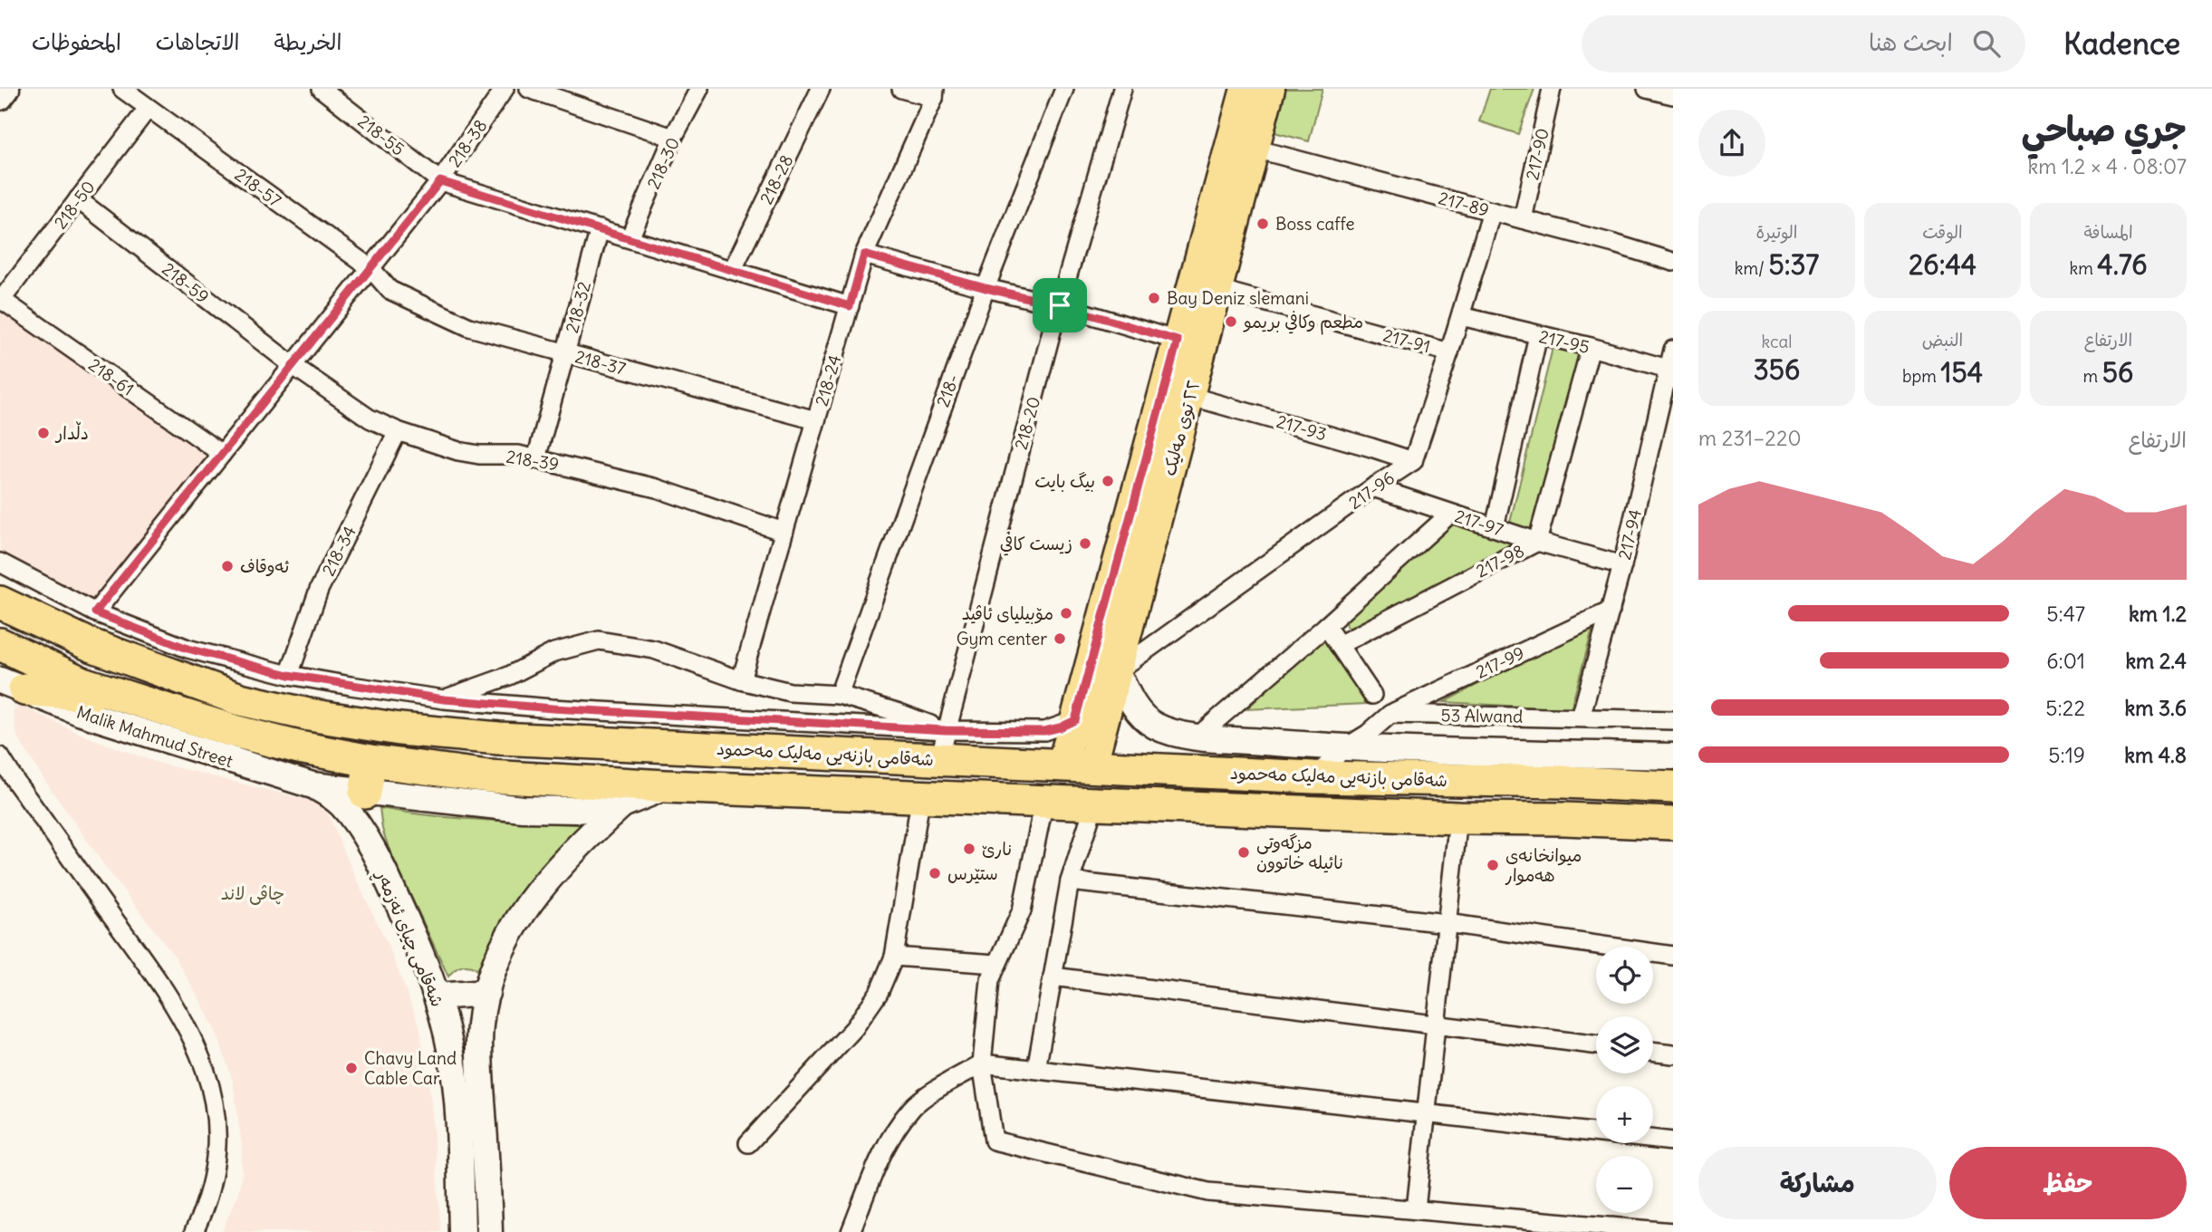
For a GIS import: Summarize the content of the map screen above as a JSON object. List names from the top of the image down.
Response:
{
  "streets": {
    "highway": ["شەقامی بازنەیی مەلیک مەحمود"],
    "main road": ["٢٢ توی مەلیک", "Malik Mahmud Street", "شەقامی چیای ئەزمەڕ"],
    "street": [
      "218-55",
      "218-38",
      "217-90",
      "218-30",
      "218-28",
      "218-57",
      "217-89",
      "218-50",
      "218-59",
      "218-32",
      "217-91",
      "217-95",
      "218-37",
      "218-61",
      "218-24",
      "218-",
      "218-20",
      "217-93",
      "218-39",
      "217-96",
      "217-97",
      "217-94",
      "218-34",
      "217-98",
      "217-99",
      "53 Alwand"
    ]
  },
  "crossings": [
    ["218-55", "218-38"],
    ["218-38", "218-57"],
    ["218-38", "218-59"],
    ["218-38", "218-61"],
    ["218-38", "218-39"],
    ["217-90", "217-89"],
    ["218-57", "218-50"],
    ["218-57", "218-37"],
    ["217-89", "٢٢ توی مەلیک"],
    ["217-89", "217-96"],
    ["218-50", "218-59"],
    ["218-50", "218-61"],
    ["218-59", "218-39"],
    ["218-32", "218-37"],
    ["218-32", "218-39"],
    ["217-91", "٢٢ توی مەلیک"],
    ["217-91", "217-96"],
    ["217-95", "217-96"],
    ["217-95", "217-94"],
    ["217-95", "217-98"],
    ["218-37", "218-24"],
    ["218-24", "218-39"],
    ["218-20", "شەقامی بازنەیی مەلیک مەحمود"],
    ["٢٢ توی مەلیک", "217-93"],
    ["٢٢ توی مەلیک", "217-96"],
    ["٢٢ توی مەلیک", "شەقامی بازنەیی مەلیک مەحمود"],
    ["217-93", "217-96"],
    ["218-39", "218-34"],
    ["217-96", "217-97"],
    ["217-97", "217-94"],
    ["217-97", "217-98"],
    ["217-94", "217-99"],
    ["217-94", "53 Alwand"],
    ["217-99", "53 Alwand"],
    ["Malik Mahmud Street", "شەقامی چیای ئەزمەڕ"]
  ],
  "parks": ["چاڤی لاند"],
  "places": [
    "Boss caffe",
    "Bay Deniz slemani",
    "مطعم وكافي بريمو",
    "دڵدار",
    "بیگ بایت",
    "زيست كافي",
    "ئەوقاف",
    "مۆبیلیای ئاڤید",
    "Gym center",
    "نارێ",
    "مزگەوتی نائیلە خاتوون",
    "میوانخانەی هەموار",
    "ستێرس",
    "Chavy Land Cable Car"
  ],
  "page": {
    "header": "Kadence",
    "search": "ابحث هنا",
    "nav": ["الخريطة", "الاتجاهات", "المحفوظات"],
    "heading": ["جري صباحي", "08:07 · 4 × 1.2 km"],
    "stats": [
      ["المسافة", "4.76 km"],
      ["الوقت", "26:44"],
      ["الوتيرة", "5:37 /km"],
      ["الارتفاع", "56 m"],
      ["النبض", "154 bpm"],
      ["kcal", "356"]
    ],
    "chart": ["الارتفاع", "220–231 m"],
    "list": [
      {
        "name": "1.2 km",
        "note": "5:47"
      },
      {
        "name": "2.4 km",
        "note": "6:01"
      },
      {
        "name": "3.6 km",
        "note": "5:22"
      },
      {
        "name": "4.8 km",
        "note": "5:19"
      }
    ],
    "map_buttons": ["+", "−"],
    "buttons": ["حفظ", "مشاركة"]
  }
}
